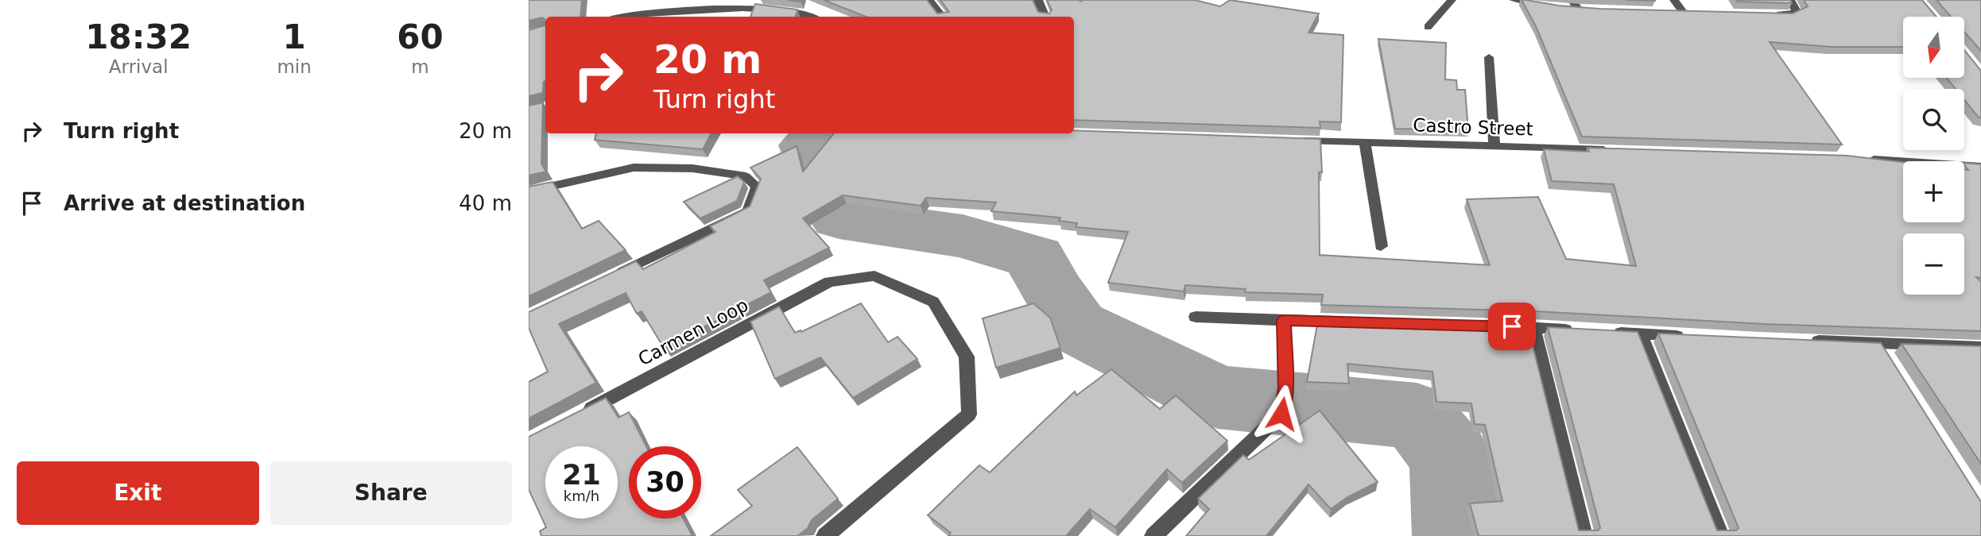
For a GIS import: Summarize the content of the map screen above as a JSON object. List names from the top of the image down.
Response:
{
  "streets": {
    "street": ["Castro Street", "Carmen Loop"]
  },
  "north": "bottom",
  "page": {
    "eta": [
      "18:32",
      "Arrival",
      "1",
      "min",
      "60",
      "m"
    ],
    "map_buttons": ["+", "−"],
    "turn": ["20 m", "Turn right"],
    "list": [
      {
        "name": "Turn right",
        "value": "20 m"
      },
      {
        "name": "Arrive at destination",
        "value": "40 m"
      }
    ],
    "speed": "21 km/h",
    "limit": "30",
    "buttons": ["Exit", "Share"]
  }
}
